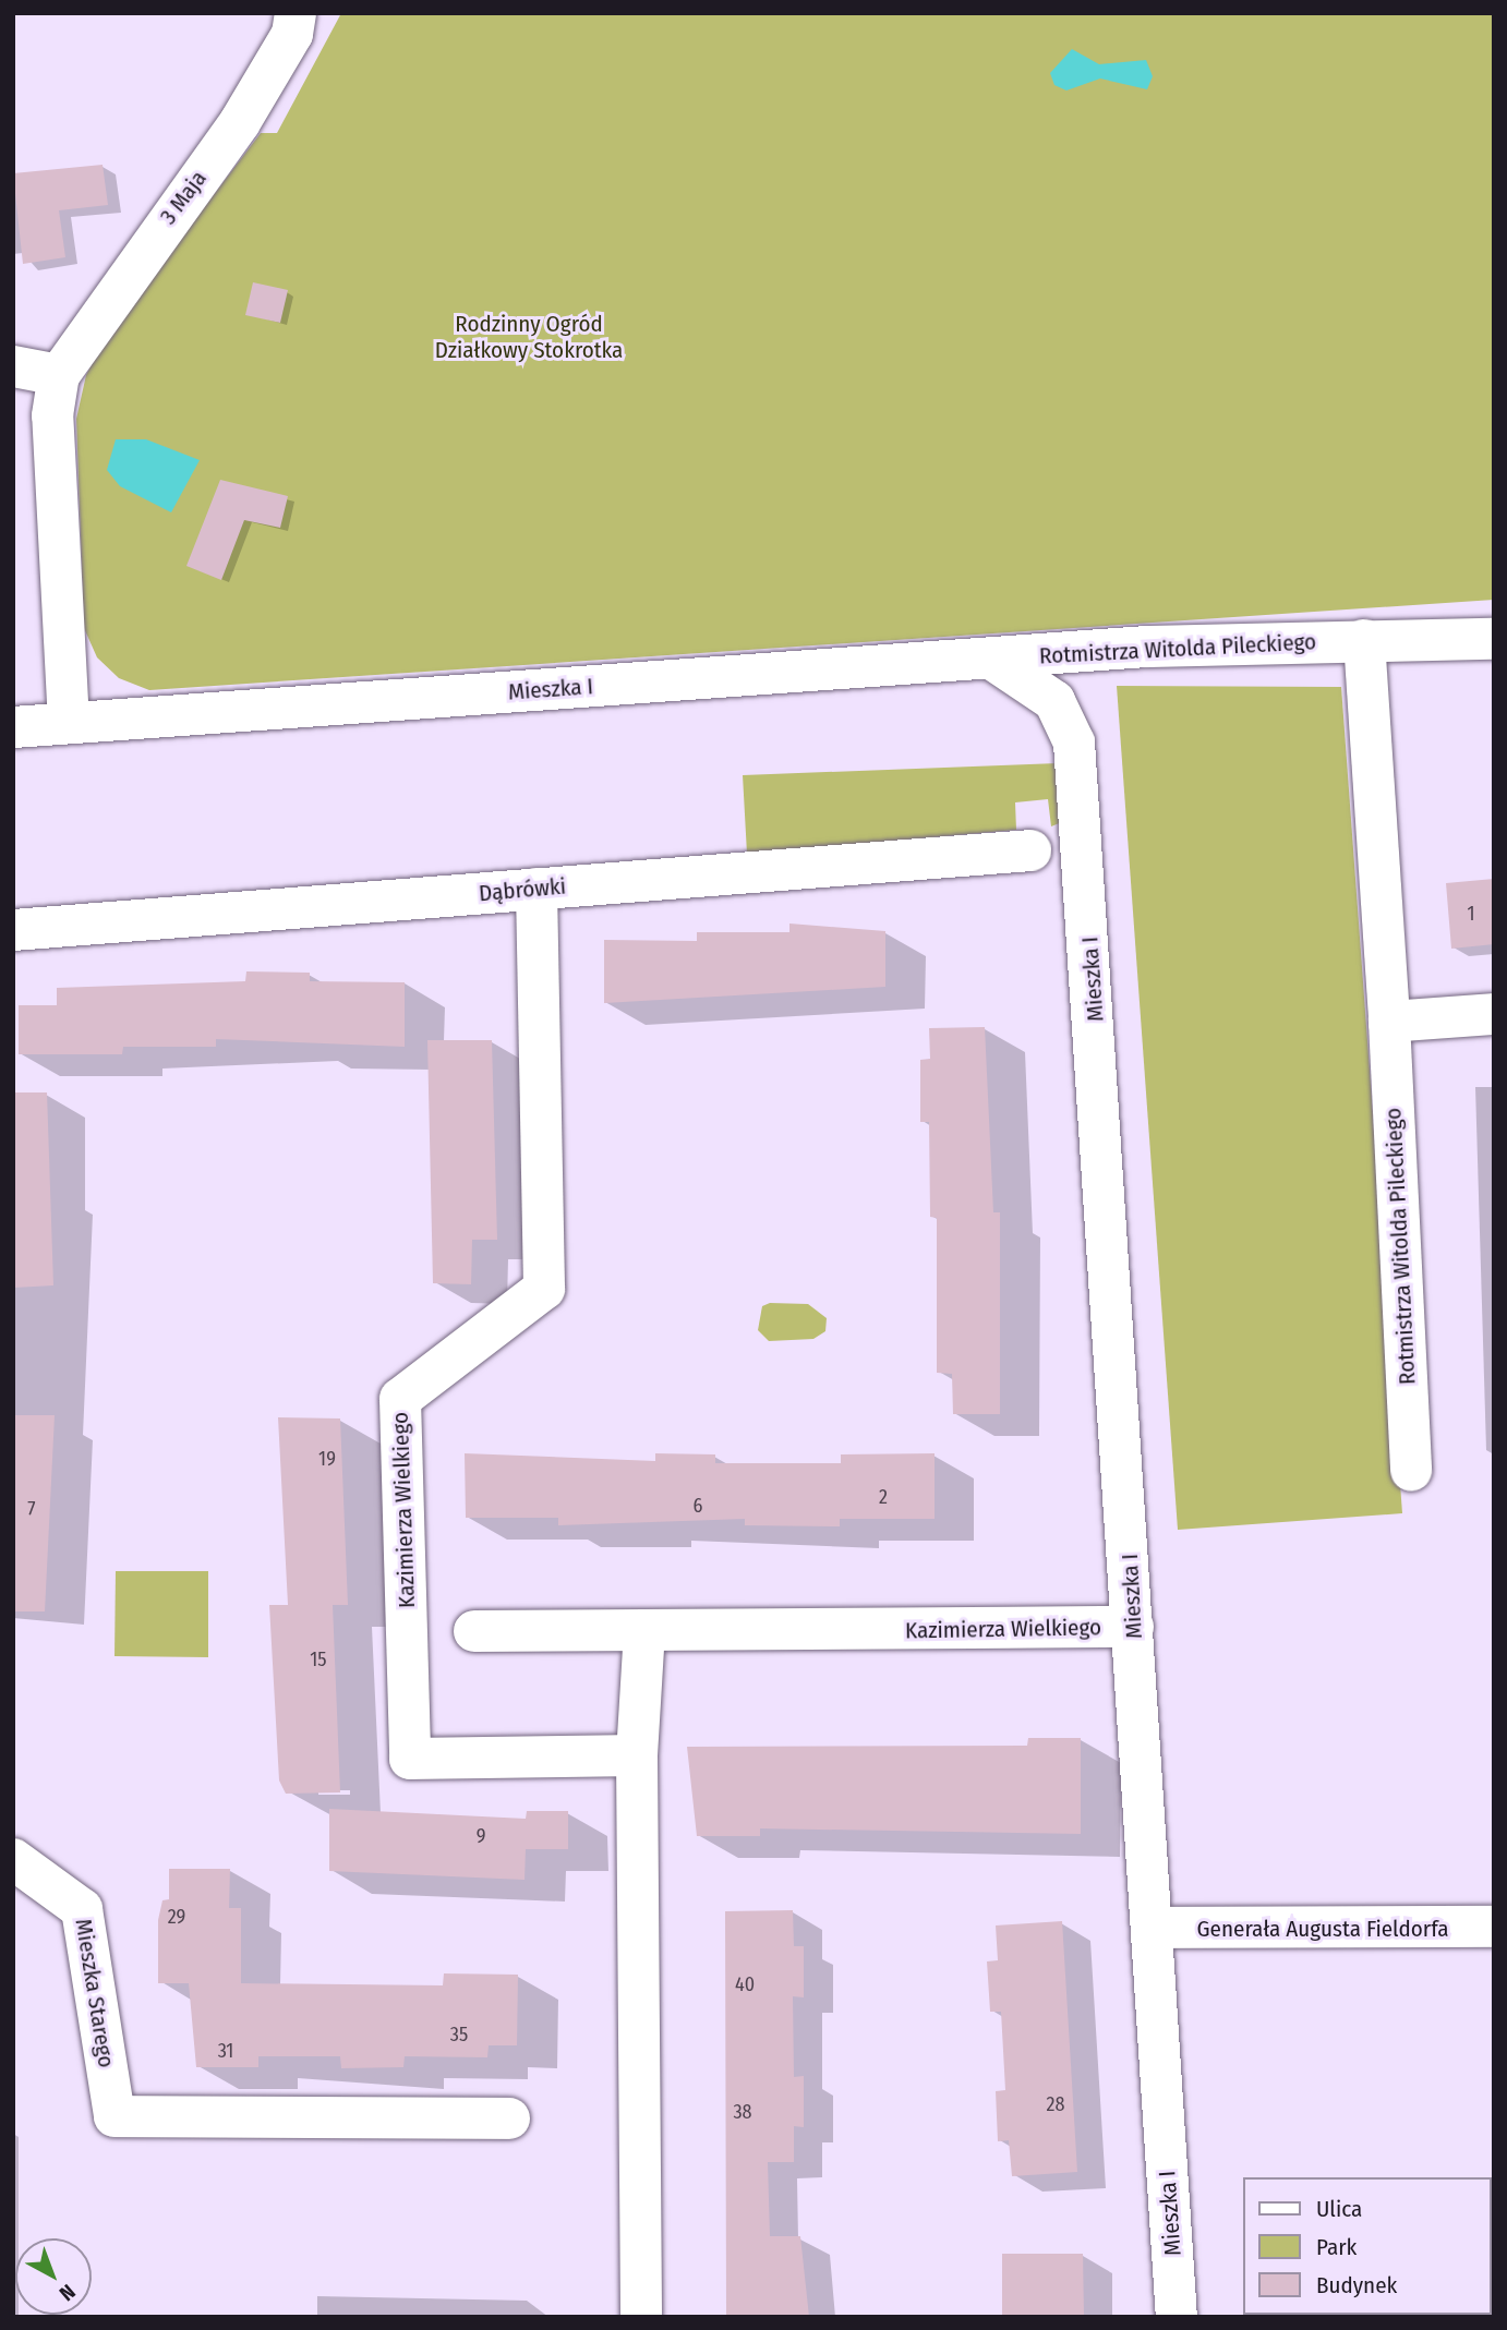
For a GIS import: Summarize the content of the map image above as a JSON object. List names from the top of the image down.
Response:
{
  "streets": {
    "street": [
      "3 Maja",
      "Rotmistrza Witolda Pileckiego",
      "Mieszka I",
      "Dąbrówki",
      "Kazimierza Wielkiego",
      "Generała Augusta Fieldorfa",
      "Mieszka Starego"
    ]
  },
  "crossings": [
    ["3 Maja", "Mieszka I"],
    ["Rotmistrza Witolda Pileckiego", "Mieszka I"],
    ["Mieszka I", "Kazimierza Wielkiego"],
    ["Mieszka I", "Generała Augusta Fieldorfa"],
    ["Dąbrówki", "Kazimierza Wielkiego"]
  ],
  "parks": ["Rodzinny Ogród Działkowy Stokrotka"],
  "house_numbers": [
    "1",
    "19",
    "2",
    "6",
    "7",
    "15",
    "9",
    "29",
    "40",
    "35",
    "31",
    "28",
    "38"
  ],
  "legend": ["Ulica", "Park", "Budynek"],
  "north": "bottom right"
}
